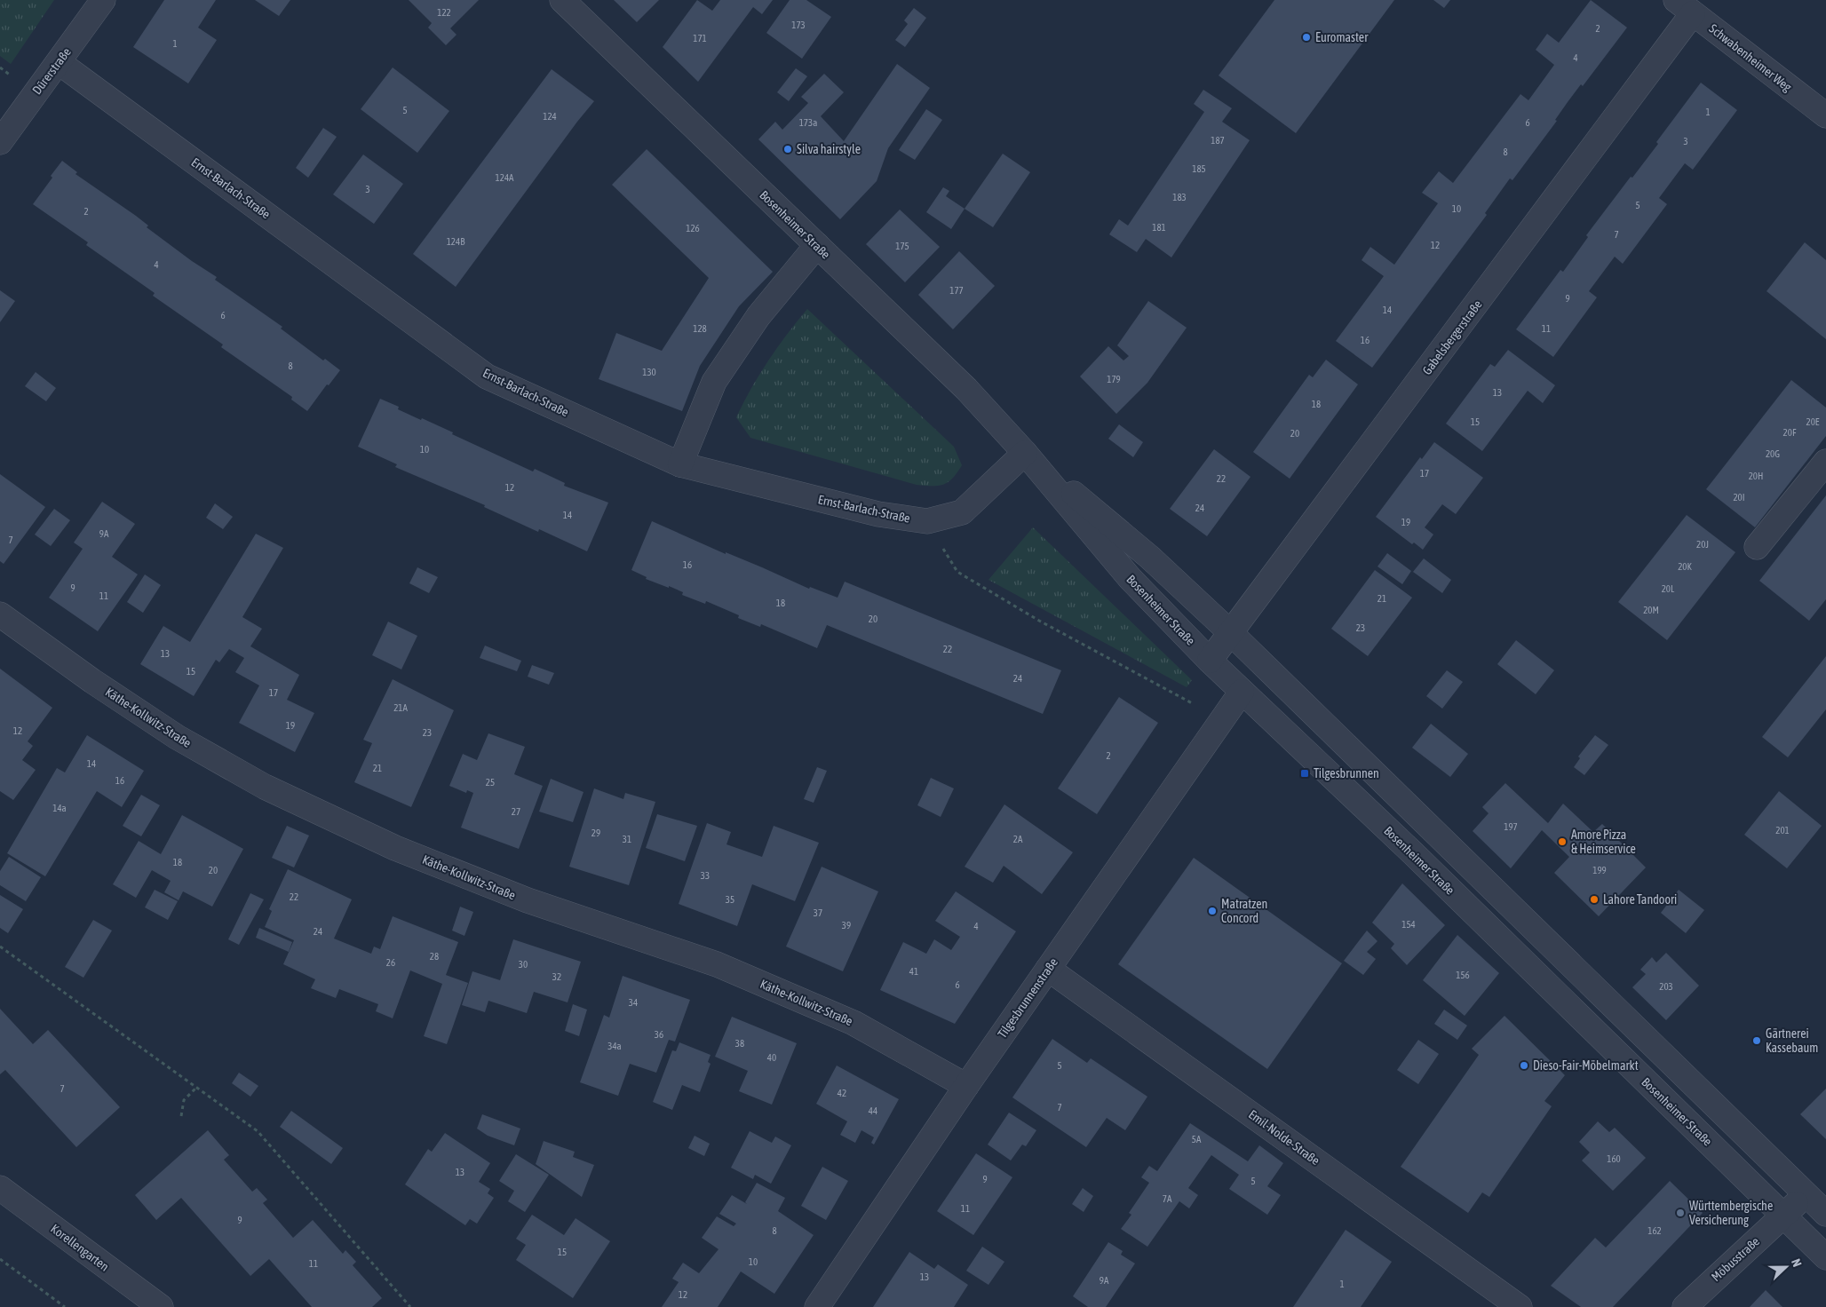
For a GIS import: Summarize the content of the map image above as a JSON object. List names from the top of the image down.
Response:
{
  "streets": {
    "street": [
      "Schwabenheimer Weg",
      "Dürerstraße",
      "Ernst-Barlach-Straße",
      "Bosenheimer Straße",
      "Gabelsbergerstraße",
      "Käthe-Kollwitz-Straße",
      "Tilgesbrunnenstraße",
      "Emil-Nolde-Straße",
      "Korellengarten",
      "Möbusstraße"
    ]
  },
  "crossings": [
    ["Schwabenheimer Weg", "Gabelsbergerstraße"],
    ["Dürerstraße", "Ernst-Barlach-Straße"],
    ["Ernst-Barlach-Straße", "Bosenheimer Straße"],
    ["Bosenheimer Straße", "Gabelsbergerstraße"],
    ["Bosenheimer Straße", "Tilgesbrunnenstraße"],
    ["Bosenheimer Straße", "Möbusstraße"],
    ["Käthe-Kollwitz-Straße", "Tilgesbrunnenstraße"],
    ["Tilgesbrunnenstraße", "Emil-Nolde-Straße"]
  ],
  "places": {
    "other": [
      "Euromaster",
      "Silva hairstyle",
      "Amore Pizza & Heimservice",
      "Lahore Tandoori",
      "Matratzen Concord",
      "Gärtnerei Kassebaum",
      "Dieso-Fair-Möbelmarkt",
      "Württembergische Versicherung"
    ],
    "transit": ["Tilgesbrunnen"]
  },
  "house_numbers": [
    "122",
    "173",
    "2",
    "171",
    "1",
    "4",
    "5",
    "1",
    "124",
    "173a",
    "6",
    "187",
    "3",
    "8",
    "185",
    "124A",
    "3",
    "183",
    "5",
    "10",
    "2",
    "181",
    "126",
    "7",
    "124B",
    "12",
    "175",
    "4",
    "177",
    "9",
    "14",
    "6",
    "128",
    "11",
    "16",
    "8",
    "130",
    "179",
    "13",
    "18",
    "15",
    "20E",
    "20F",
    "20",
    "10",
    "20G",
    "17",
    "20H",
    "22",
    "12",
    "20I",
    "24",
    "14",
    "19",
    "9A",
    "7",
    "20J",
    "16",
    "20K",
    "9",
    "20L",
    "11",
    "21",
    "18",
    "20M",
    "20",
    "23",
    "22",
    "13",
    "15",
    "24",
    "17",
    "21A",
    "19",
    "12",
    "23",
    "2",
    "14",
    "21",
    "16",
    "25",
    "14a",
    "27",
    "197",
    "201",
    "29",
    "31",
    "2A",
    "18",
    "20",
    "199",
    "33",
    "22",
    "35",
    "37",
    "154",
    "39",
    "4",
    "24",
    "28",
    "26",
    "30",
    "41",
    "156",
    "32",
    "6",
    "203",
    "34",
    "36",
    "38",
    "34a",
    "40",
    "5",
    "7",
    "42",
    "7",
    "44",
    "5A",
    "160",
    "13",
    "9",
    "5",
    "7A",
    "11",
    "9",
    "8",
    "162",
    "15",
    "10",
    "11",
    "13",
    "9A",
    "1",
    "12"
  ],
  "north": "right"
}
